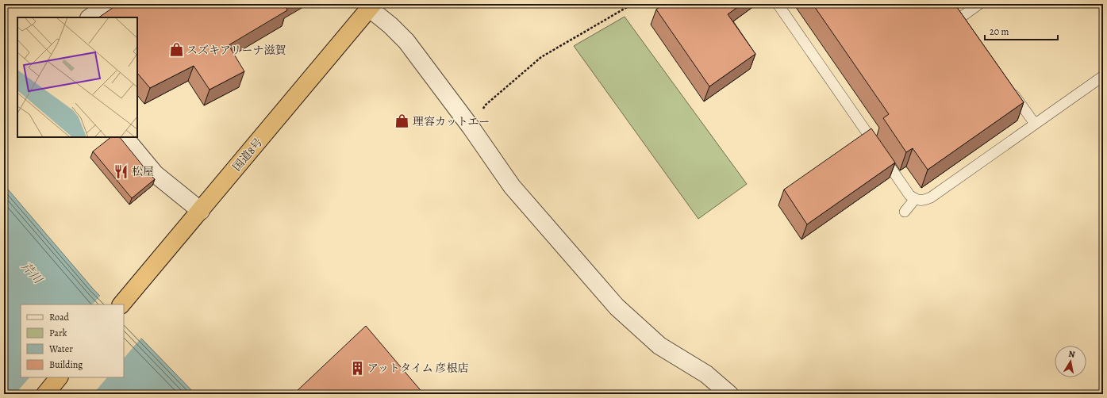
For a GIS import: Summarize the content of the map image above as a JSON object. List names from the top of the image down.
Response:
{
  "streets": {
    "highway": ["国道8号"]
  },
  "water": ["芹川"],
  "places": {
    "shop": ["スズキアリーナ滋賀", "理容カットエー"],
    "restaurant": ["松屋"],
    "building": ["アットタイム 彦根店"]
  },
  "legend": [
    "Road",
    "Park",
    "Water",
    "Building"
  ],
  "scale_bar": "20 m",
  "north": "top"
}
